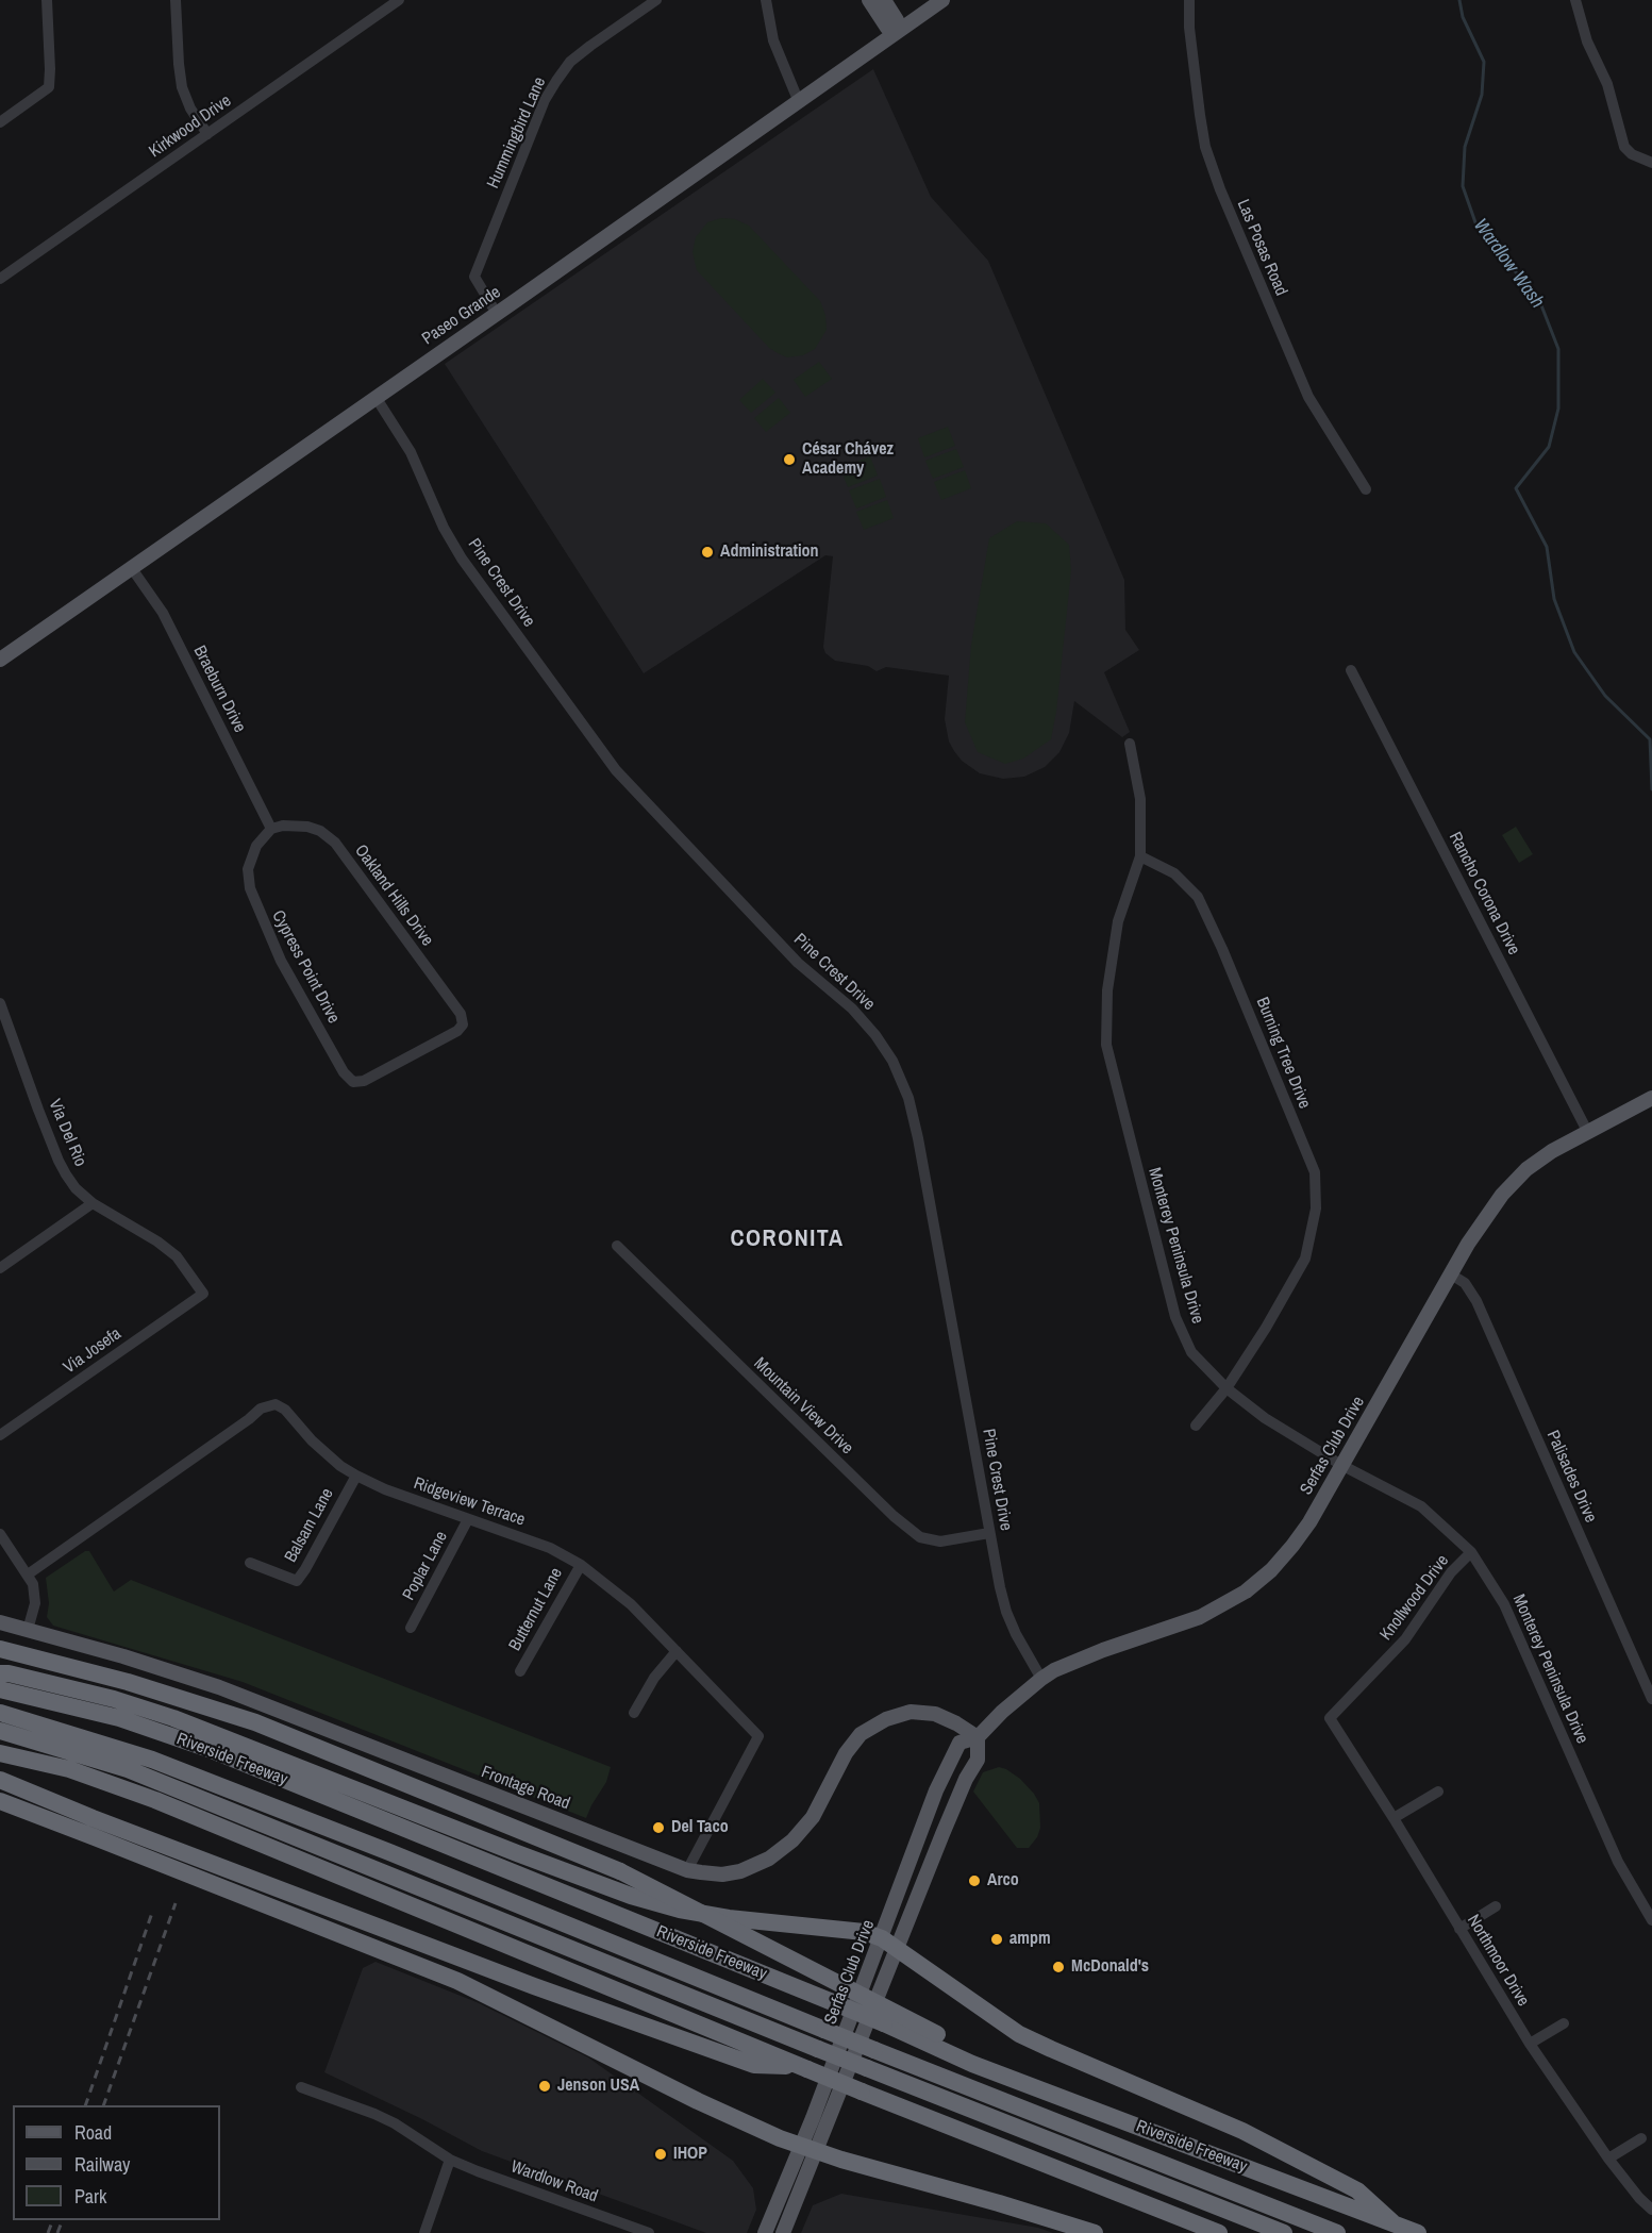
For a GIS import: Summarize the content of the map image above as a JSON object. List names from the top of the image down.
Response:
{
  "streets": {
    "highway": ["Riverside Freeway"],
    "main road": ["Paseo Grande", "Serfas Club Drive", "Frontage Road"],
    "street": [
      "Kirkwood Drive",
      "Hummingbird Lane",
      "Las Posas Road",
      "Pine Crest Drive",
      "Braeburn Drive",
      "Rancho Corona Drive",
      "Oakland Hills Drive",
      "Cypress Point Drive",
      "Burning Tree Drive",
      "Via Del Rio",
      "Monterey Peninsula Drive",
      "Via Josefa",
      "Mountain View Drive",
      "Palisades Drive",
      "Ridgeview Terrace",
      "Balsam Lane",
      "Poplar Lane",
      "Knollwood Drive",
      "Butternut Lane",
      "Northmoor Drive",
      "Wardlow Road"
    ]
  },
  "crossings": [
    ["Hummingbird Lane", "Paseo Grande"],
    ["Paseo Grande", "Pine Crest Drive"],
    ["Paseo Grande", "Braeburn Drive"],
    ["Pine Crest Drive", "Mountain View Drive"],
    ["Pine Crest Drive", "Serfas Club Drive"],
    ["Braeburn Drive", "Oakland Hills Drive"],
    ["Braeburn Drive", "Cypress Point Drive"],
    ["Rancho Corona Drive", "Serfas Club Drive"],
    ["Oakland Hills Drive", "Cypress Point Drive"],
    ["Burning Tree Drive", "Monterey Peninsula Drive"],
    ["Via Del Rio", "Via Josefa"],
    ["Monterey Peninsula Drive", "Serfas Club Drive"],
    ["Monterey Peninsula Drive", "Knollwood Drive"],
    ["Serfas Club Drive", "Palisades Drive"],
    ["Serfas Club Drive", "Frontage Road"],
    ["Ridgeview Terrace", "Balsam Lane"],
    ["Ridgeview Terrace", "Poplar Lane"],
    ["Ridgeview Terrace", "Butternut Lane"],
    ["Ridgeview Terrace", "Frontage Road"],
    ["Knollwood Drive", "Northmoor Drive"]
  ],
  "districts": ["CORONITA"],
  "water": ["Wardlow Wash"],
  "places": [
    "César Chávez Academy",
    "Administration",
    "Del Taco",
    "Arco",
    "ampm",
    "McDonald's",
    "Jenson USA",
    "IHOP"
  ],
  "legend": ["Road", "Railway", "Park"]
}
